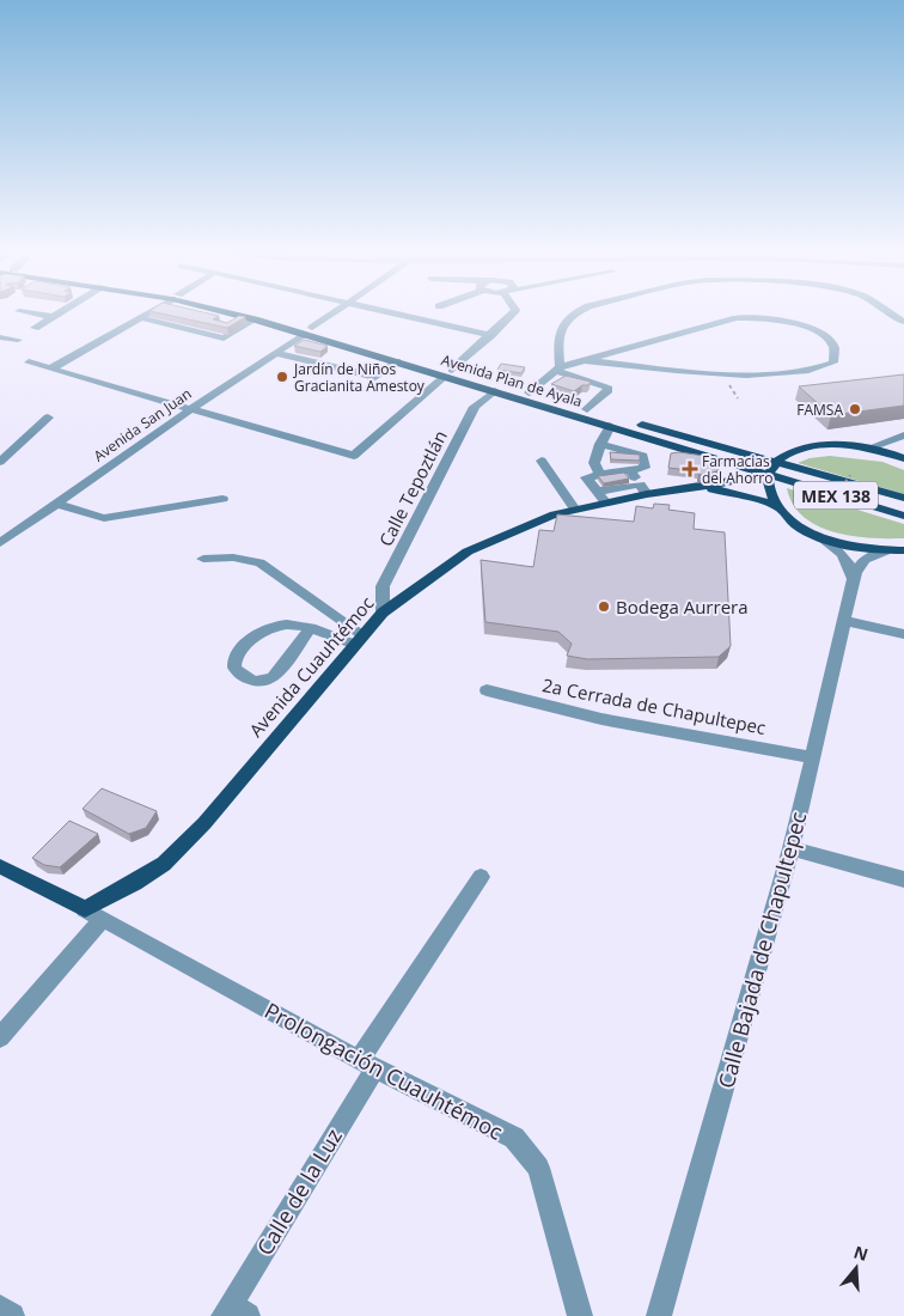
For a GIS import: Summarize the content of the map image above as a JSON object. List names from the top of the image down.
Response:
{
  "streets": {
    "main road": ["Avenida Plan de Ayala", "MEX 138", "Avenida Cuauhtémoc"],
    "street": [
      "Avenida San Juan",
      "Calle Tepoztlán",
      "2a Cerrada de Chapultepec",
      "Calle Bajada de Chapultepec",
      "Prolongación Cuauhtémoc",
      "Calle de la Luz"
    ]
  },
  "crossings": [
    ["Avenida Plan de Ayala", "Avenida San Juan"],
    ["Avenida Plan de Ayala", "Calle Tepoztlán"],
    ["Avenida Plan de Ayala", "Avenida Cuauhtémoc"],
    ["Calle Tepoztlán", "Avenida Cuauhtémoc"],
    ["Avenida Cuauhtémoc", "Prolongación Cuauhtémoc"],
    ["2a Cerrada de Chapultepec", "Calle Bajada de Chapultepec"],
    ["Prolongación Cuauhtémoc", "Calle de la Luz"]
  ],
  "places": {
    "other": ["Jardín de Niños Gracianita Amestoy", "FAMSA", "Bodega Aurrera"],
    "health": ["Farmacias del Ahorro"]
  },
  "north": "top"
}
